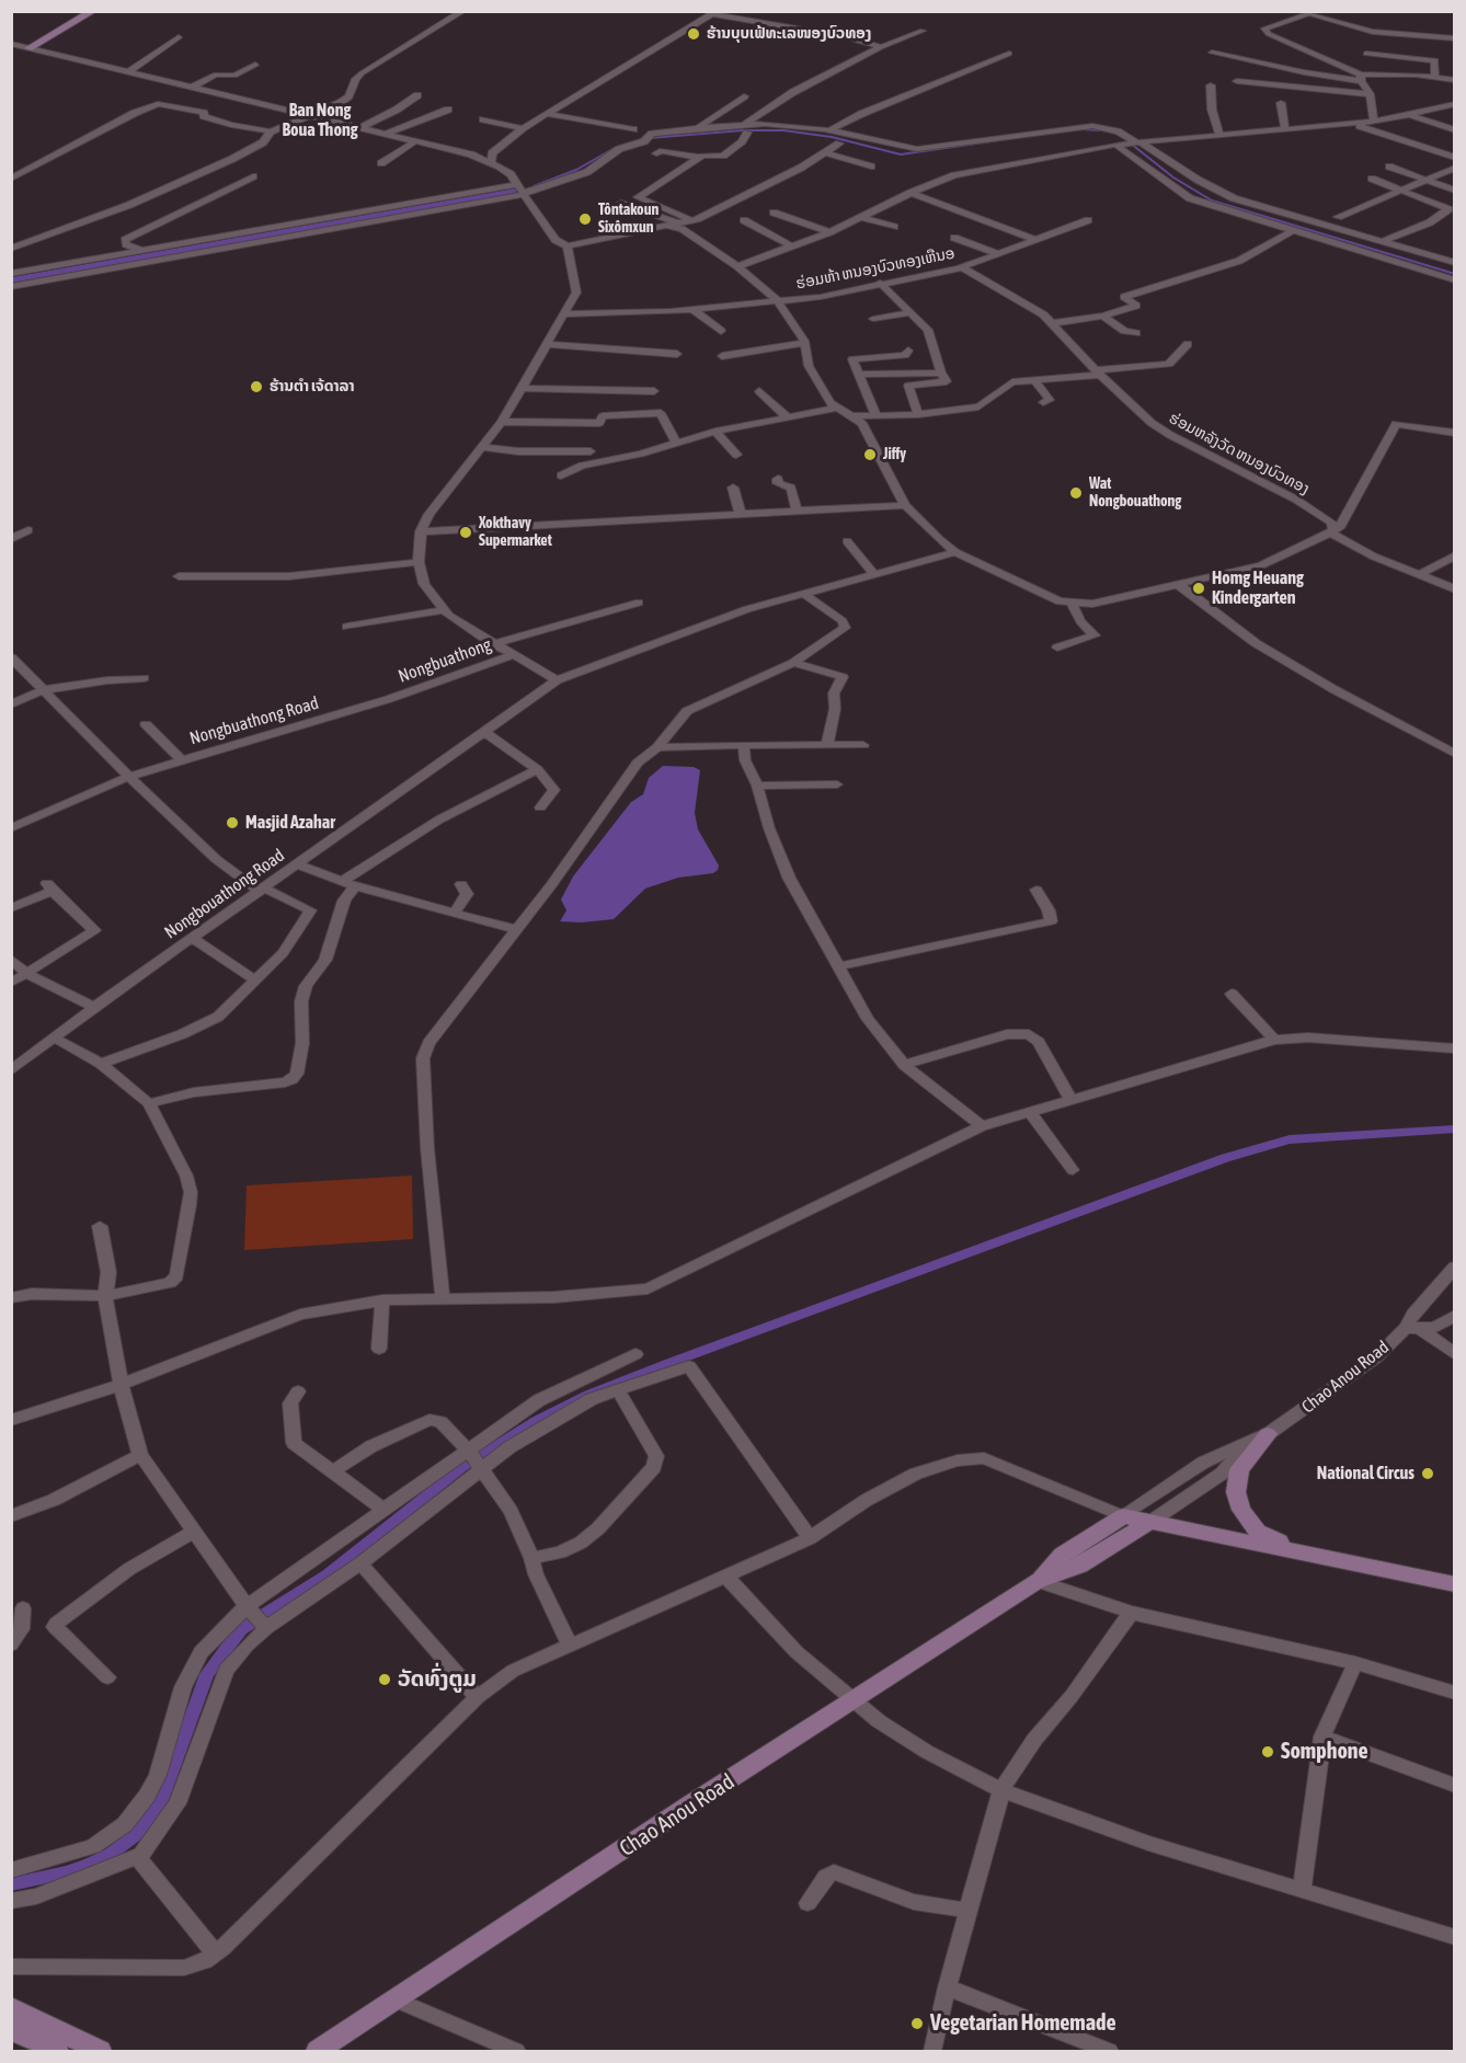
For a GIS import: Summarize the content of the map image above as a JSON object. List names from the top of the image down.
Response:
{
  "streets": {
    "main road": ["Chao Anou Road"],
    "street": [
      "ຮ່ອມຫ້າ ຫນອງບົວທອງເຫືນອ",
      "ຮ່ອມຫລັງວັດ ຫນອງບົວທອງ",
      "Nongbuathong",
      "Nongbuathong Road",
      "Nongbouathong Road"
    ]
  },
  "crossings": [
    ["ຮ່ອມຫ້າ ຫນອງບົວທອງເຫືນອ", "ຮ່ອມຫລັງວັດ ຫນອງບົວທອງ"],
    ["Nongbuathong", "Nongbuathong Road"]
  ],
  "districts": ["Ban Nong Boua Thong"],
  "places": [
    "ຮ້ານບຸບເຟ້ທະເລໜອງບົວທອງ",
    "Tôntakoun Sixômxun",
    "ຮ້ານຕຳ ເຈ້ດາລາ",
    "Jiffy",
    "Wat Nongbouathong",
    "Xokthavy Supermarket",
    "Homg Heuang Kindergarten",
    "Masjid Azahar",
    "National Circus",
    "ວັດທົ່ງຕູມ",
    "Somphone",
    "Vegetarian Homemade"
  ]
}
